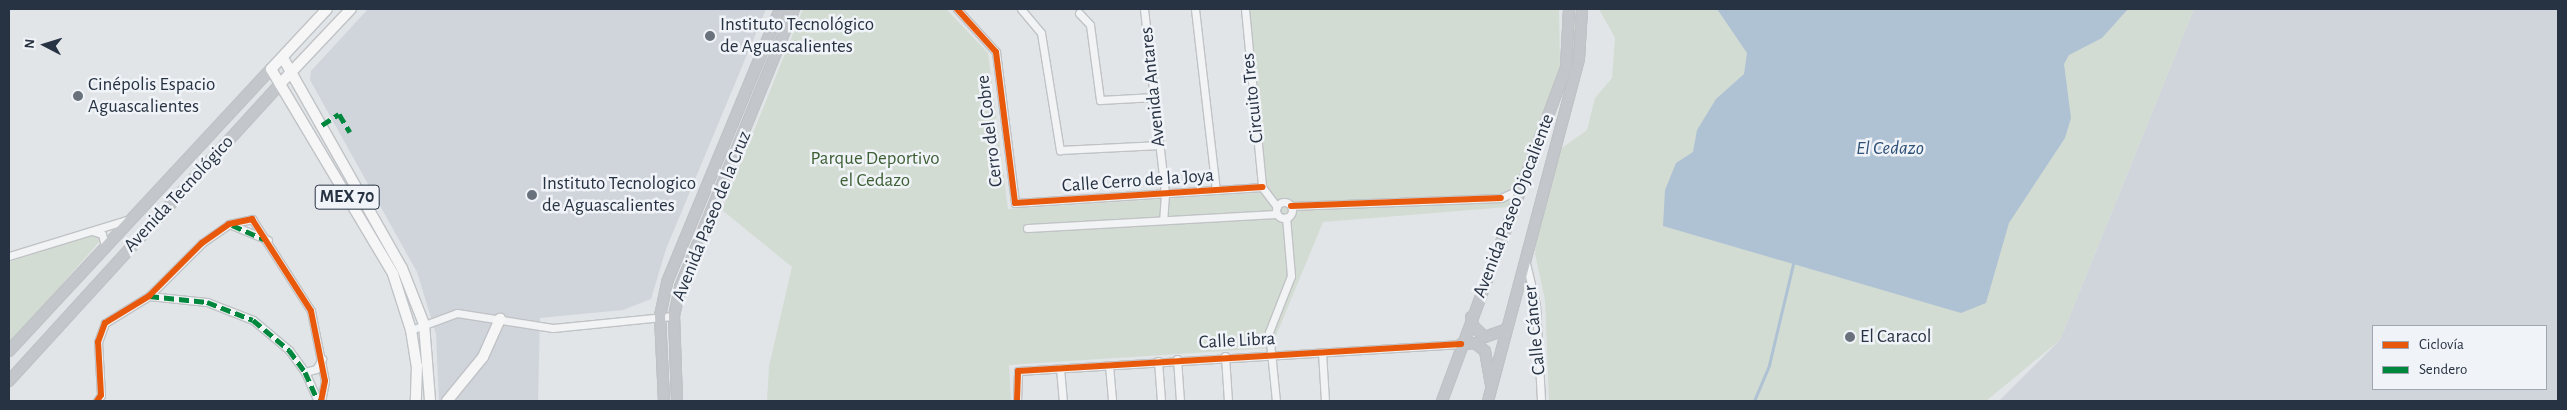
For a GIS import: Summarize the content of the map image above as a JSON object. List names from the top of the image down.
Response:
{
  "streets": {
    "main road": [
      "Avenida Tecnológico",
      "MEX 70",
      "Avenida Paseo Ojocaliente",
      "Avenida Paseo de la Cruz"
    ],
    "street": [
      "Avenida Antares",
      "Circuito Tres",
      "Cerro del Cobre",
      "Calle Cerro de la Joya",
      "Calle Cáncer",
      "Calle Libra"
    ]
  },
  "crossings": [
    ["Avenida Antares", "Calle Cerro de la Joya"],
    ["Circuito Tres", "Calle Cerro de la Joya"],
    ["Cerro del Cobre", "Calle Cerro de la Joya"],
    ["Avenida Tecnológico", "MEX 70"],
    ["Avenida Paseo Ojocaliente", "Calle Cáncer"],
    ["Avenida Paseo Ojocaliente", "Calle Libra"]
  ],
  "water": ["El Cedazo"],
  "parks": ["Parque Deportivo el Cedazo"],
  "places": [
    "Instituto Tecnológico de Aguascalientes",
    "Cinépolis Espacio Aguascalientes",
    "Instituto Tecnologico de Aguascalientes",
    "El Caracol"
  ],
  "legend": ["Ciclovía", "Sendero"],
  "north": "left"
}
